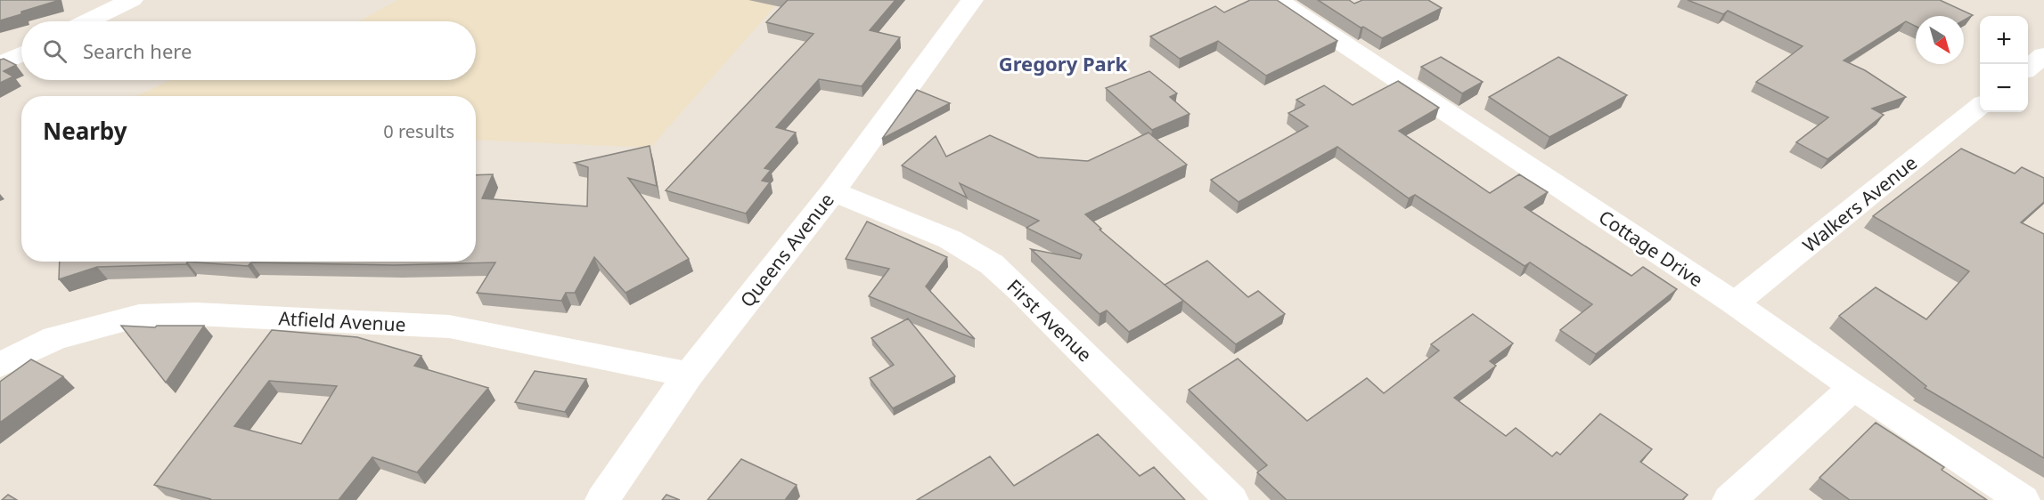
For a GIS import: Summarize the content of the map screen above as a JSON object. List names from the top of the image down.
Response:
{
  "streets": {
    "street": [
      "Walkers Avenue",
      "Cottage Drive",
      "Queens Avenue",
      "First Avenue",
      "Atfield Avenue"
    ]
  },
  "crossings": [
    ["Walkers Avenue", "Cottage Drive"],
    ["Queens Avenue", "First Avenue"],
    ["Queens Avenue", "Atfield Avenue"]
  ],
  "districts": ["Gregory Park"],
  "north": "bottom right",
  "page": {
    "map_buttons": ["+", "−"],
    "search": "Search here",
    "heading": ["Nearby", "0 results"]
  }
}
